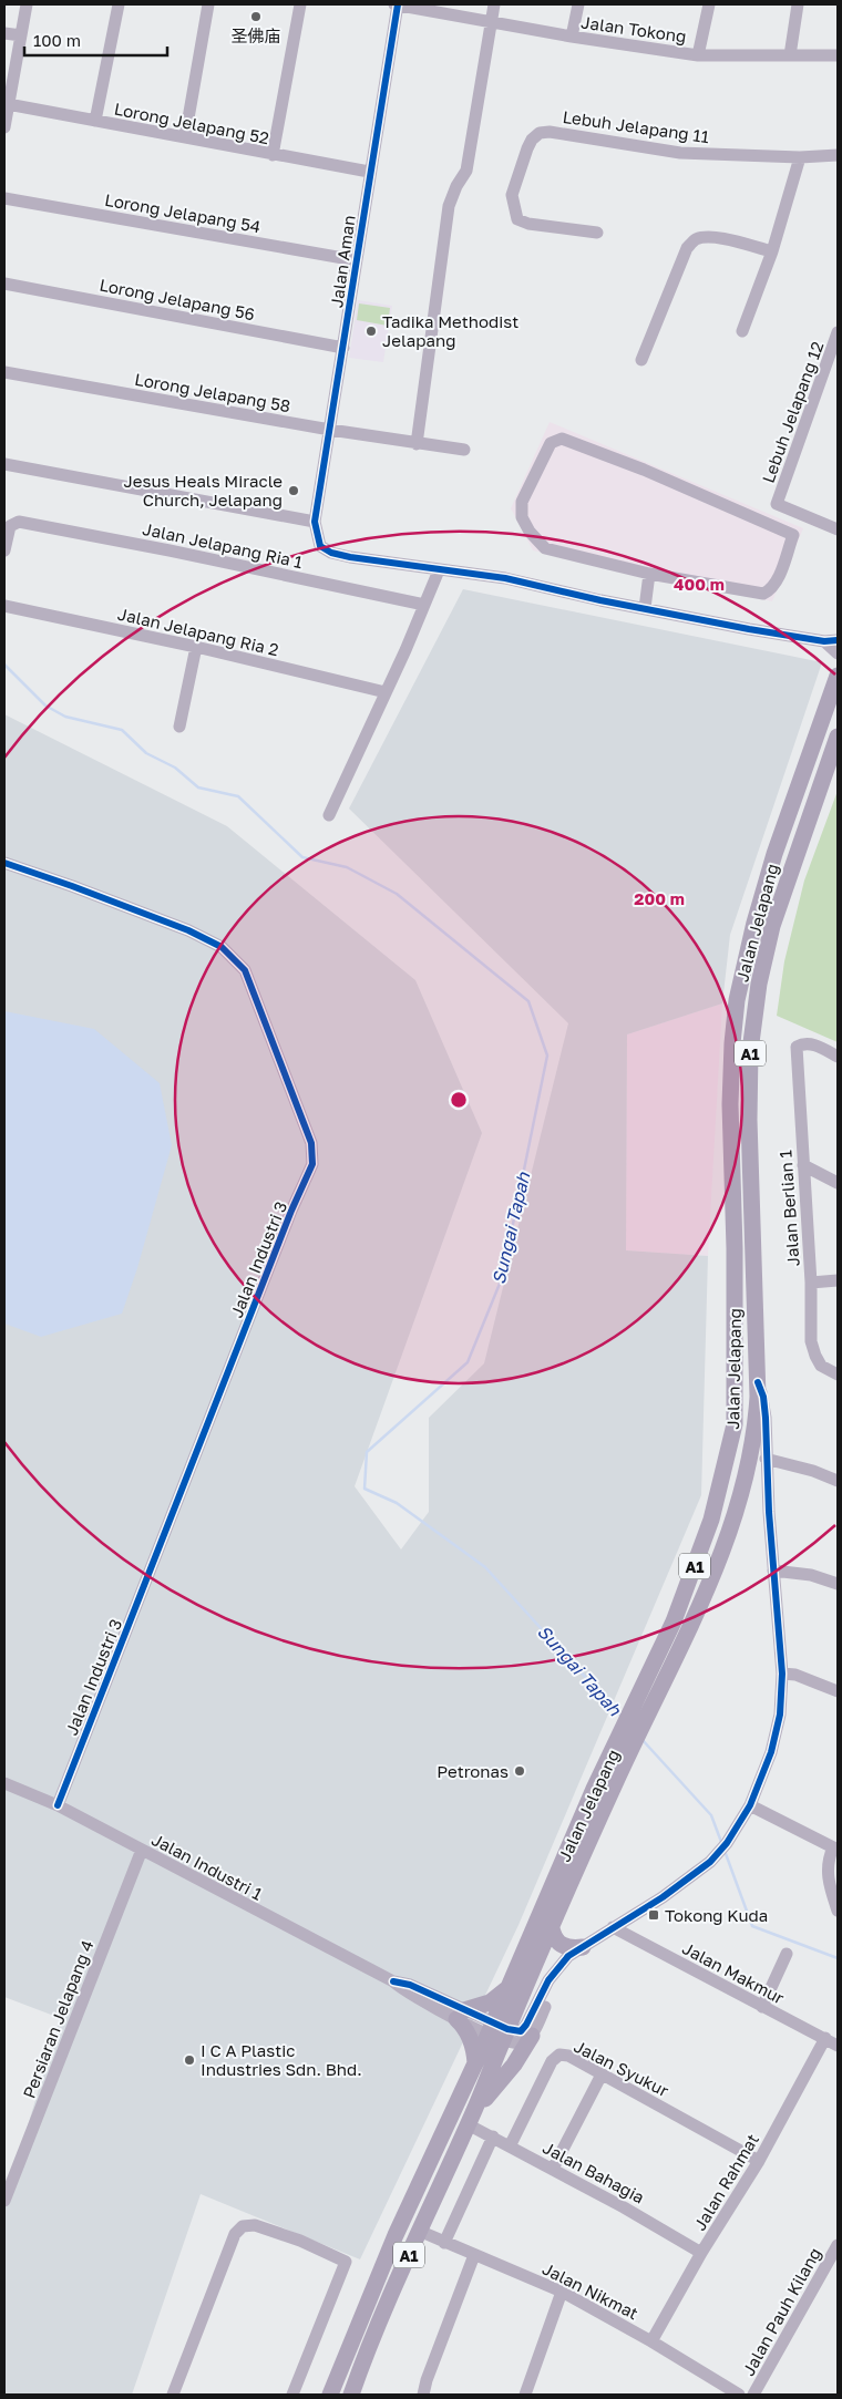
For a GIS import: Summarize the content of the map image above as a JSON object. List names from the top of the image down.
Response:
{
  "streets": {
    "main road": ["Jalan Jelapang", "A1"],
    "street": [
      "Jalan Tokong",
      "Lorong Jelapang 52",
      "Lebuh Jelapang 11",
      "Lorong Jelapang 54",
      "Jalan Aman",
      "Lorong Jelapang 56",
      "Lorong Jelapang 58",
      "Lebuh Jelapang 12",
      "Jalan Jelapang Ria 1",
      "Jalan Jelapang Ria 2",
      "Jalan Berlian 1",
      "Jalan Industri 3",
      "Jalan Industri 1",
      "Jalan Makmur",
      "Persiaran Jelapang 4",
      "Jalan Syukur",
      "Jalan Bahagia",
      "Jalan Rahmat",
      "Jalan Nikmat",
      "Jalan Pauh Kilang"
    ]
  },
  "crossings": [
    ["Jalan Tokong", "Jalan Aman"],
    ["Lorong Jelapang 52", "Jalan Aman"],
    ["Lorong Jelapang 54", "Jalan Aman"],
    ["Jalan Aman", "Lorong Jelapang 56"],
    ["Jalan Aman", "Lorong Jelapang 58"],
    ["Jalan Jelapang", "Jalan Industri 1"],
    ["Jalan Jelapang", "Jalan Bahagia"],
    ["Jalan Jelapang", "Jalan Nikmat"],
    ["Jalan Industri 3", "Jalan Industri 1"],
    ["Jalan Industri 1", "Persiaran Jelapang 4"],
    ["Jalan Makmur", "Jalan Rahmat"],
    ["Jalan Syukur", "Jalan Bahagia"],
    ["Jalan Syukur", "Jalan Rahmat"],
    ["Jalan Bahagia", "Jalan Rahmat"],
    ["Jalan Rahmat", "Jalan Nikmat"]
  ],
  "water": ["Sungai Tapah"],
  "places": {
    "other": [
      "圣佛庙",
      "Tadika Methodist Jelapang",
      "Jesus Heals Miracle Church, Jelapang",
      "Petronas",
      "I C A Plastic Industries Sdn. Bhd."
    ],
    "transit": ["Tokong Kuda"]
  },
  "scale_bar": "100 m",
  "rings": ["400 m", "200 m"]
}
